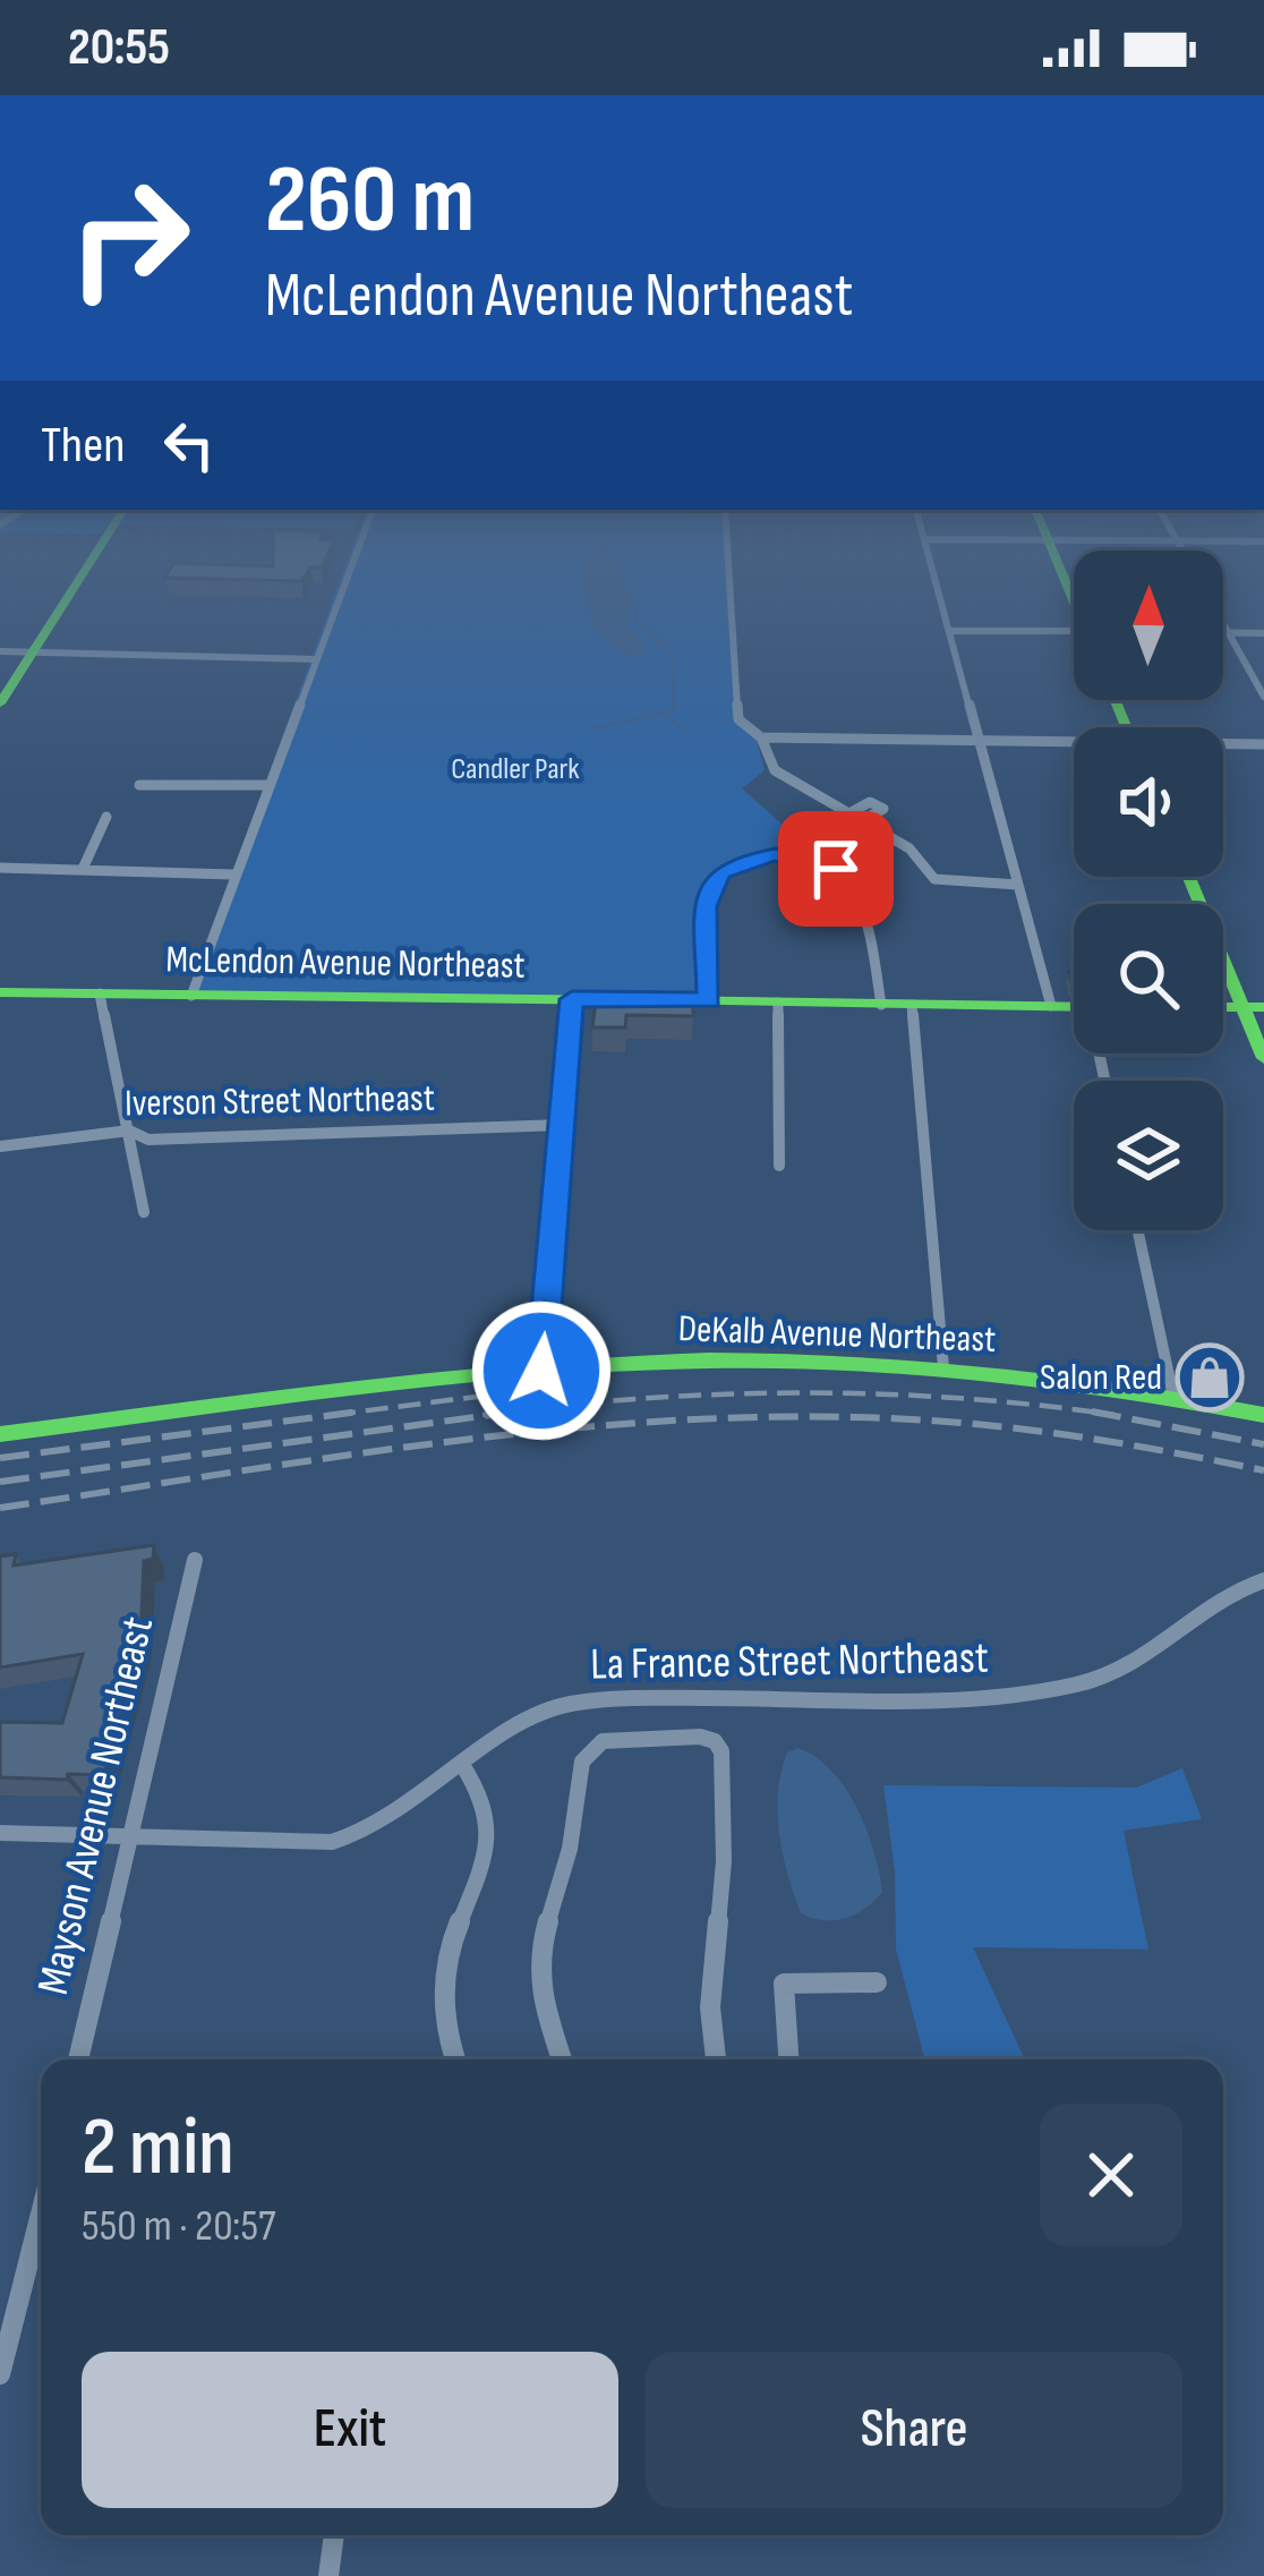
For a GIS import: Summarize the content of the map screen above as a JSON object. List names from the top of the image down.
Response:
{
  "streets": {
    "street": [
      "McLendon Avenue Northeast",
      "Iverson Street Northeast",
      "DeKalb Avenue Northeast",
      "La France Street Northeast",
      "Mayson Avenue Northeast"
    ]
  },
  "crossings": [
    ["La France Street Northeast", "Mayson Avenue Northeast"]
  ],
  "parks": ["Candler Park"],
  "places": {
    "shop": ["Salon Red"]
  },
  "north": "top",
  "page": {
    "status": "20:55",
    "turn": ["260 m", "McLendon Avenue Northeast"],
    "then": "Then",
    "heading": ["2 min", "550 m · 20:57"],
    "buttons": ["Exit", "Share"]
  }
}
